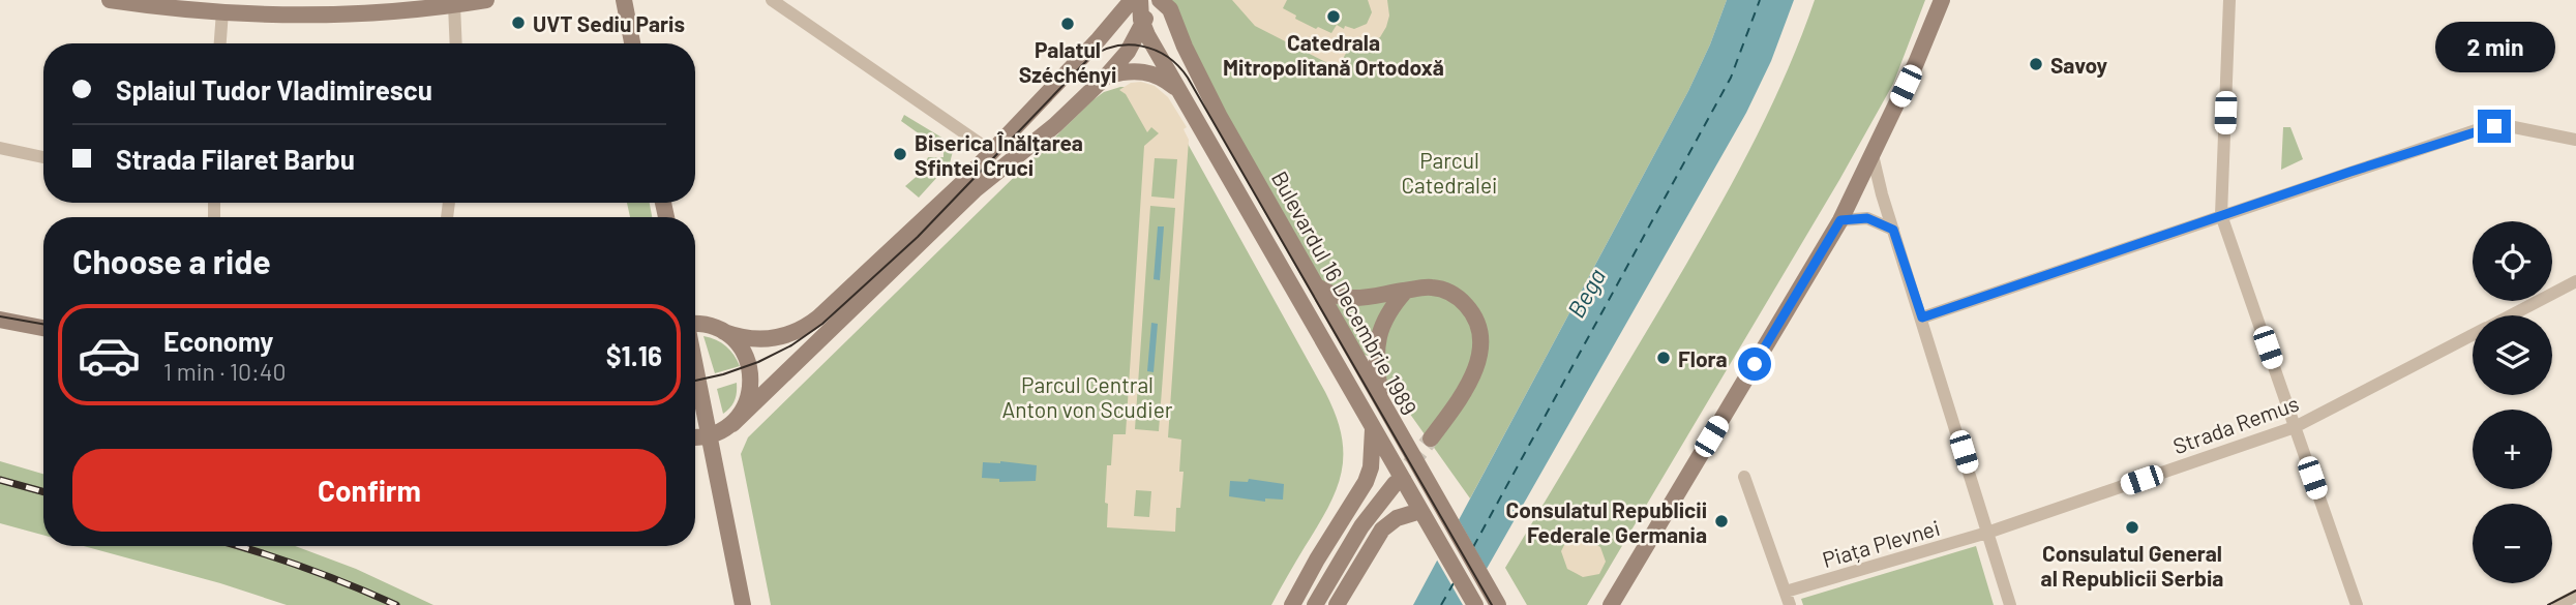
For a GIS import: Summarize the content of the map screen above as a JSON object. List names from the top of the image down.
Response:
{
  "streets": {
    "main road": ["Bulevardul 16 Decembrie 1989"],
    "street": ["Strada Remus", "Piața Plevnei"]
  },
  "crossings": [
    ["Strada Remus", "Piața Plevnei"]
  ],
  "water": ["Bega"],
  "parks": ["Parcul Catedralei", "Parcul Central Anton von Scudier"],
  "places": [
    "Catedrala Mitropolitană Ortodoxă",
    "UVT Sediu Paris",
    "Palatul Széchényi",
    "Savoy",
    "Biserica Înălțarea Sfintei Cruci",
    "Flora",
    "Consulatul Republicii Federale Germania",
    "Consulatul General al Republicii Serbia"
  ],
  "page": {
    "bubble": "2 min",
    "banner": ["Splaiul Tudor Vladimirescu", "Strada Filaret Barbu"],
    "heading": "Choose a ride",
    "map_buttons": ["+", "−"],
    "list": [
      {
        "name": "Economy",
        "note": "1 min · 10:40",
        "value": "$1.16"
      }
    ],
    "buttons": "Confirm"
  }
}
